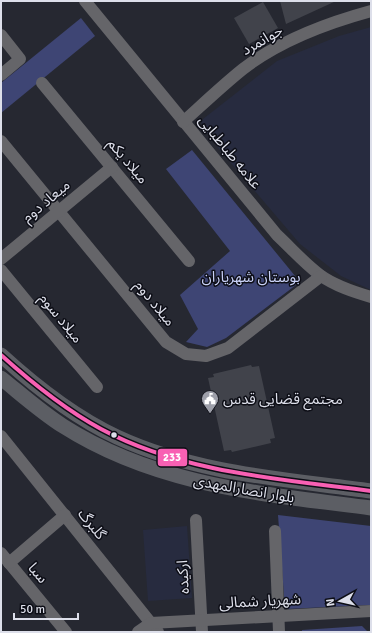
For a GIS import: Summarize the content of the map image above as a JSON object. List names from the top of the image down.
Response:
{
  "streets": {
    "main road": ["بلوار انصارالمهدی"],
    "street": [
      "جوانمرد",
      "علامه طباطبایی",
      "میلاد یکم",
      "میعاد دوم",
      "میلاد دوم",
      "میلاد سوم",
      "گلبرگ",
      "سبا",
      "ارکیده",
      "شهریار شمالی"
    ]
  },
  "crossings": [
    ["جوانمرد", "علامه طباطبایی"],
    ["علامه طباطبایی", "میلاد دوم"],
    ["میلاد یکم", "میعاد دوم"],
    ["میعاد دوم", "میلاد دوم"],
    ["گلبرگ", "شهریار شمالی"],
    ["ارکیده", "شهریار شمالی"]
  ],
  "parks": ["بوستان شهریاران"],
  "places": {
    "public building": ["مجتمع قضایی قدس"]
  },
  "lines": ["transit line 233"],
  "scale_bar": "50 m",
  "north": "left"
}
